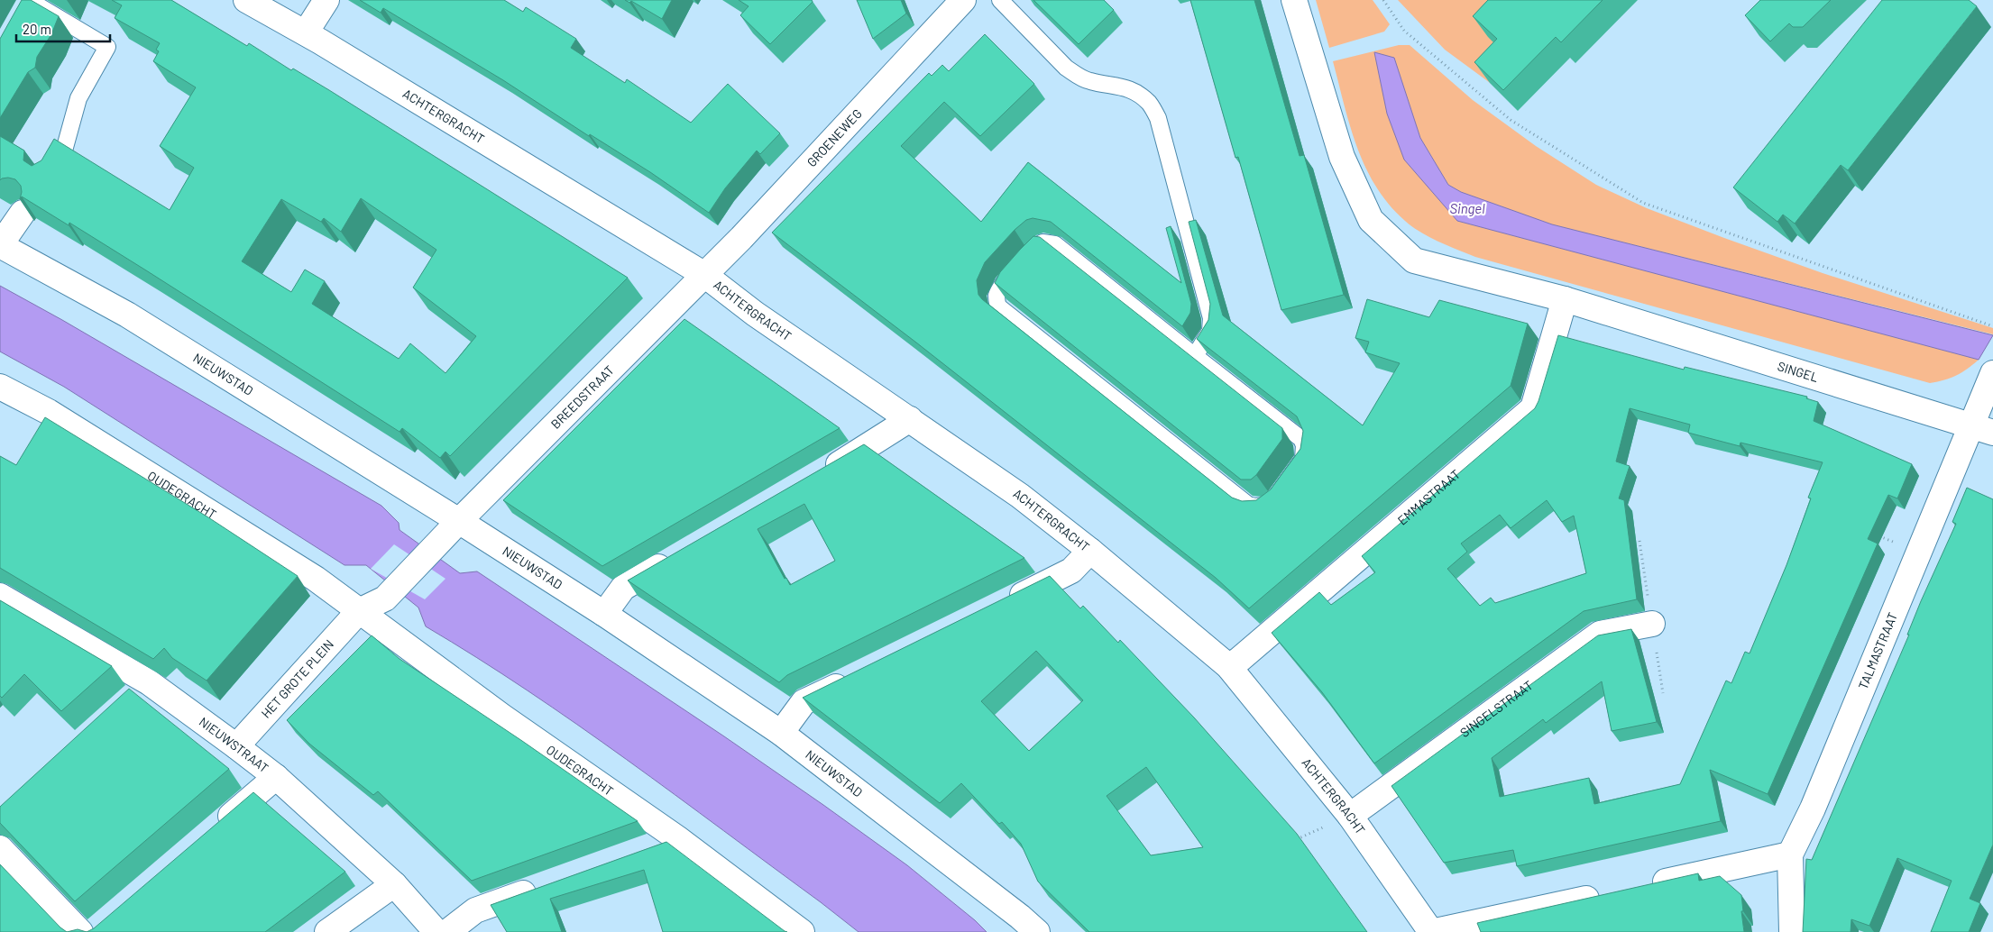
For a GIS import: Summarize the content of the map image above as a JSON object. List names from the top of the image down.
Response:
{
  "streets": {
    "street": [
      "ACHTERGRACHT",
      "GROENEWEG",
      "SINGEL",
      "NIEUWSTAD",
      "BREEDSTRAAT",
      "OUDEGRACHT",
      "EMMASTRAAT",
      "TALMASTRAAT",
      "HET GROTE PLEIN",
      "SINGELSTRAAT",
      "NIEUWSTRAAT"
    ]
  },
  "crossings": [
    ["ACHTERGRACHT", "GROENEWEG"],
    ["ACHTERGRACHT", "BREEDSTRAAT"],
    ["ACHTERGRACHT", "EMMASTRAAT"],
    ["ACHTERGRACHT", "SINGELSTRAAT"],
    ["GROENEWEG", "BREEDSTRAAT"],
    ["SINGEL", "EMMASTRAAT"],
    ["SINGEL", "TALMASTRAAT"],
    ["NIEUWSTAD", "BREEDSTRAAT"],
    ["OUDEGRACHT", "HET GROTE PLEIN"],
    ["HET GROTE PLEIN", "NIEUWSTRAAT"]
  ],
  "water": ["Singel"],
  "scale_bar": "20 m"
}
